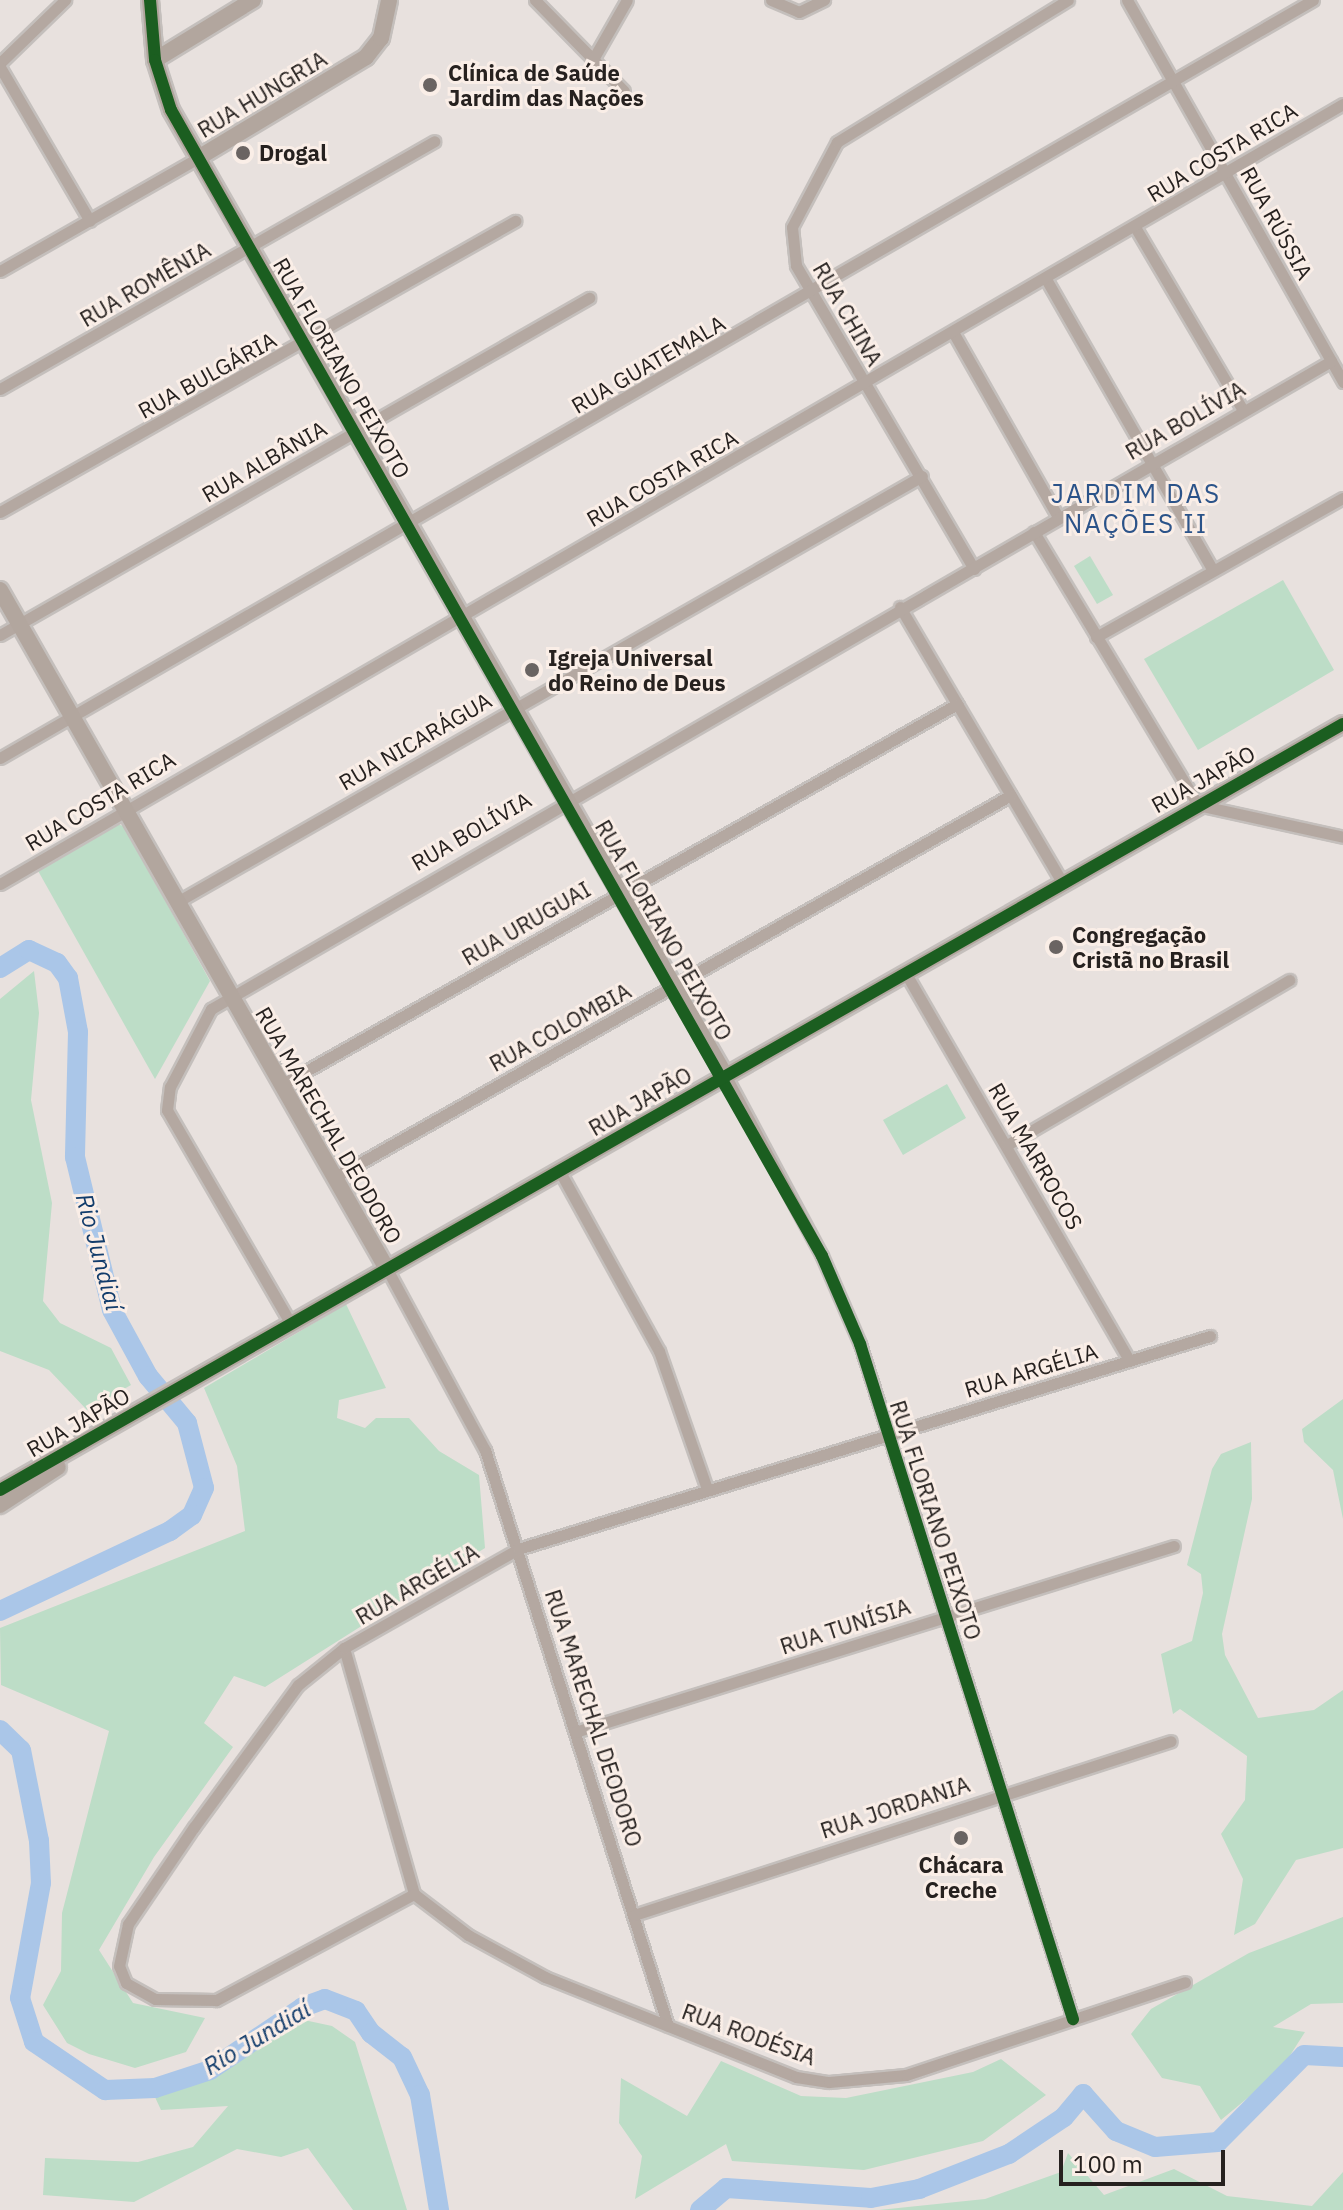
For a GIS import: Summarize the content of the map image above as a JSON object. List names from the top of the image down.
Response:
{
  "streets": {
    "street": [
      "RUA HUNGRIA",
      "RUA COSTA RICA",
      "RUA RÚSSIA",
      "RUA ROMÊNIA",
      "RUA CHINA",
      "RUA GUATEMALA",
      "RUA FLORIANO PEIXOTO",
      "RUA BULGÁRIA",
      "RUA BOLÍVIA",
      "RUA ALBÂNIA",
      "RUA NICARÁGUA",
      "RUA JAPÃO",
      "RUA URUGUAI",
      "RUA COLOMBIA",
      "RUA MARECHAL DEODORO",
      "RUA MARROCOS",
      "RUA ARGÉLIA",
      "RUA TUNÍSIA",
      "RUA JORDANIA",
      "RUA RODÉSIA"
    ]
  },
  "crossings": [
    ["RUA HUNGRIA", "RUA FLORIANO PEIXOTO"],
    ["RUA COSTA RICA", "RUA RÚSSIA"],
    ["RUA COSTA RICA", "RUA CHINA"],
    ["RUA COSTA RICA", "RUA FLORIANO PEIXOTO"],
    ["RUA COSTA RICA", "RUA MARECHAL DEODORO"],
    ["RUA RÚSSIA", "RUA GUATEMALA"],
    ["RUA RÚSSIA", "RUA BOLÍVIA"],
    ["RUA ROMÊNIA", "RUA FLORIANO PEIXOTO"],
    ["RUA CHINA", "RUA GUATEMALA"],
    ["RUA CHINA", "RUA BOLÍVIA"],
    ["RUA CHINA", "RUA NICARÁGUA"],
    ["RUA GUATEMALA", "RUA FLORIANO PEIXOTO"],
    ["RUA GUATEMALA", "RUA MARECHAL DEODORO"],
    ["RUA FLORIANO PEIXOTO", "RUA BULGÁRIA"],
    ["RUA FLORIANO PEIXOTO", "RUA BOLÍVIA"],
    ["RUA FLORIANO PEIXOTO", "RUA ALBÂNIA"],
    ["RUA FLORIANO PEIXOTO", "RUA NICARÁGUA"],
    ["RUA FLORIANO PEIXOTO", "RUA JAPÃO"],
    ["RUA FLORIANO PEIXOTO", "RUA URUGUAI"],
    ["RUA FLORIANO PEIXOTO", "RUA COLOMBIA"],
    ["RUA FLORIANO PEIXOTO", "RUA ARGÉLIA"],
    ["RUA FLORIANO PEIXOTO", "RUA TUNÍSIA"],
    ["RUA FLORIANO PEIXOTO", "RUA JORDANIA"],
    ["RUA FLORIANO PEIXOTO", "RUA RODÉSIA"],
    ["RUA BOLÍVIA", "RUA JAPÃO"],
    ["RUA BOLÍVIA", "RUA MARECHAL DEODORO"],
    ["RUA ALBÂNIA", "RUA MARECHAL DEODORO"],
    ["RUA NICARÁGUA", "RUA MARECHAL DEODORO"],
    ["RUA JAPÃO", "RUA MARECHAL DEODORO"],
    ["RUA JAPÃO", "RUA MARROCOS"],
    ["RUA URUGUAI", "RUA MARECHAL DEODORO"],
    ["RUA COLOMBIA", "RUA MARECHAL DEODORO"],
    ["RUA MARECHAL DEODORO", "RUA ARGÉLIA"],
    ["RUA MARECHAL DEODORO", "RUA TUNÍSIA"],
    ["RUA MARECHAL DEODORO", "RUA JORDANIA"],
    ["RUA MARECHAL DEODORO", "RUA RODÉSIA"],
    ["RUA MARROCOS", "RUA ARGÉLIA"],
    ["RUA ARGÉLIA", "RUA RODÉSIA"]
  ],
  "districts": ["JARDIM DAS NAÇÕES II"],
  "water": ["Rio Jundiaí"],
  "places": [
    "Clínica de Saúde Jardim das Nações",
    "Drogal",
    "Igreja Universal do Reino de Deus",
    "Congregação Cristã no Brasil",
    "Chácara Creche"
  ],
  "scale_bar": "100 m"
}
